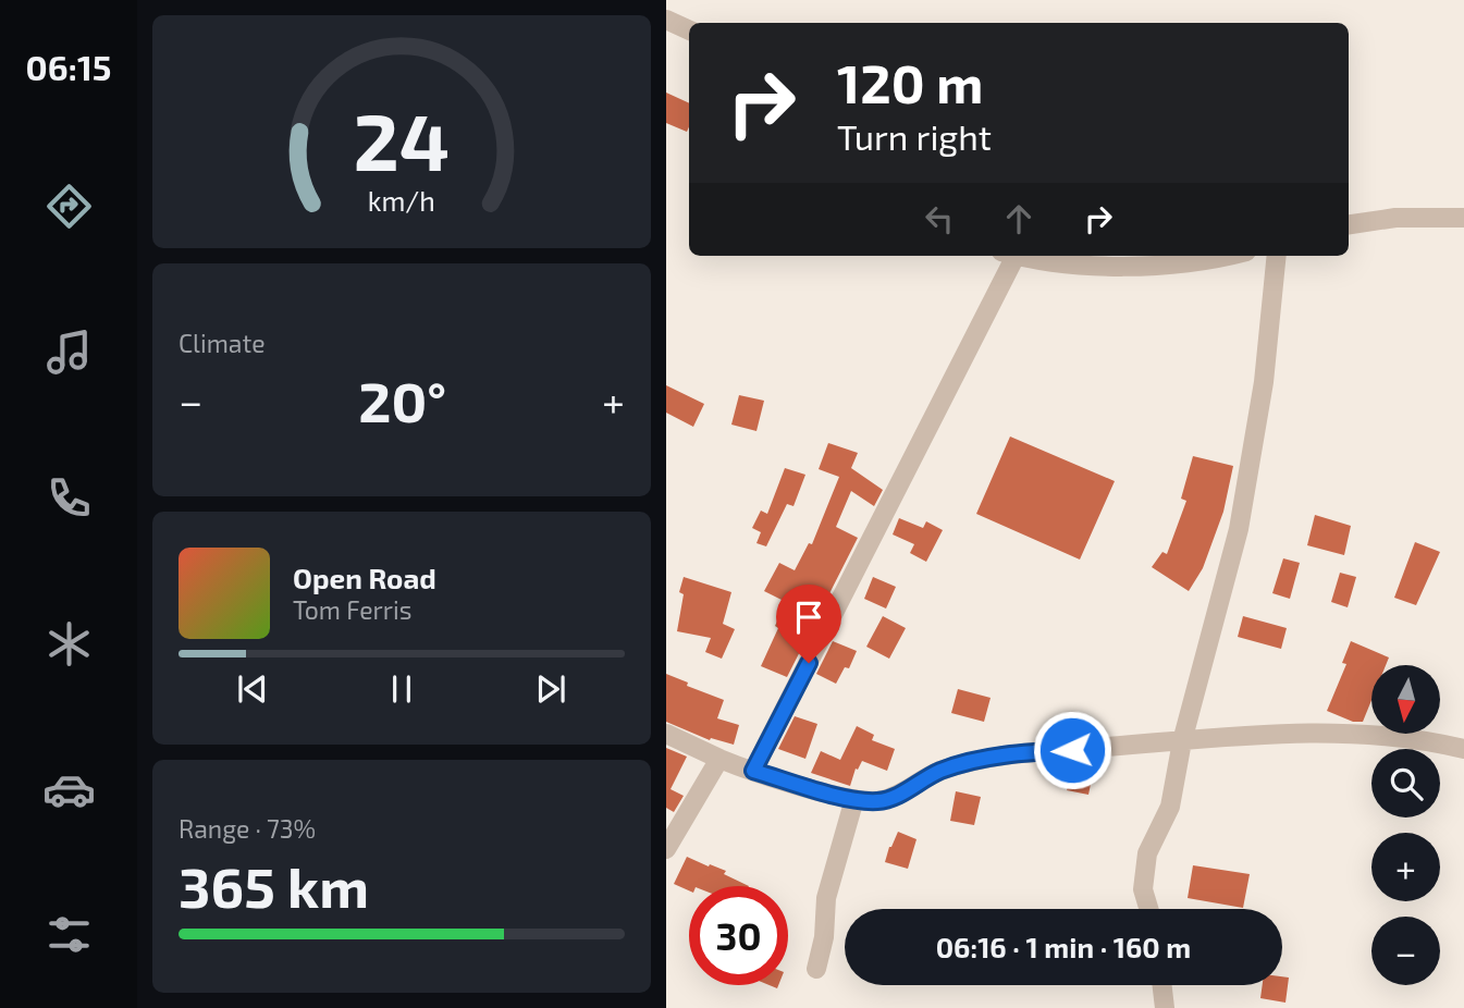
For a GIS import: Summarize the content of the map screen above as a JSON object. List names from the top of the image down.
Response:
{
  "north": "bottom",
  "page": {
    "tabs": "06:15",
    "turn": ["120 m", "Turn right"],
    "tile": [
      "Climate",
      ["Range · 73%", "365 km"]
    ],
    "heat": ["−", "20°", "+"],
    "song": ["Open Road", "Tom Ferris"],
    "map_buttons": ["+", "−"],
    "limit": "30",
    "trip": "06:16 · 1 min · 160 m",
    "gauge": ["24", "km/h"]
  }
}
